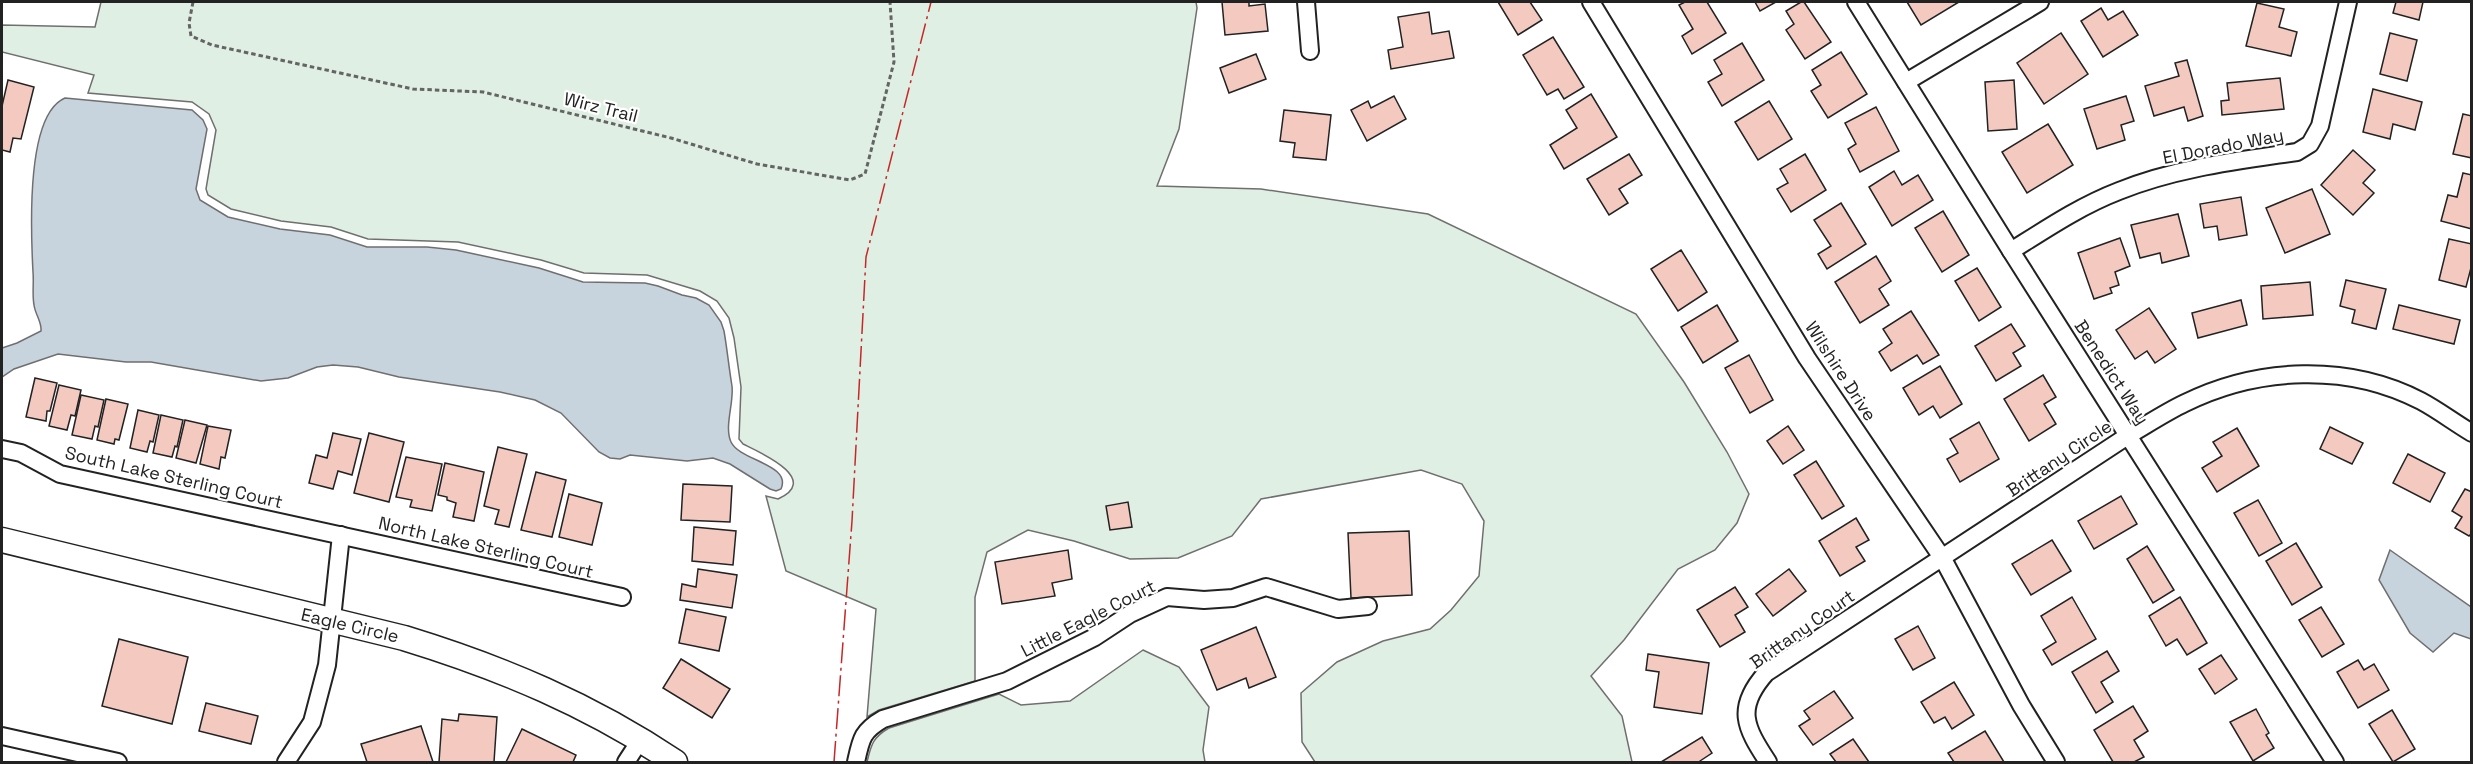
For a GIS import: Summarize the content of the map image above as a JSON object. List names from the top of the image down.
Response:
{
  "streets": {
    "street": [
      "El Dorado Way",
      "Wilshire Drive",
      "Benedict Way",
      "Brittany Circle",
      "South Lake Sterling Court",
      "North Lake Sterling Court",
      "Little Eagle Court",
      "Eagle Circle",
      "Brittany Court"
    ],
    "path": ["Wirz Trail"]
  },
  "crossings": [
    ["El Dorado Way", "Benedict Way"],
    ["Wilshire Drive", "Brittany Circle"],
    ["Wilshire Drive", "Brittany Court"],
    ["Benedict Way", "Brittany Circle"],
    ["Brittany Circle", "Brittany Court"],
    ["South Lake Sterling Court", "North Lake Sterling Court"]
  ]
}
